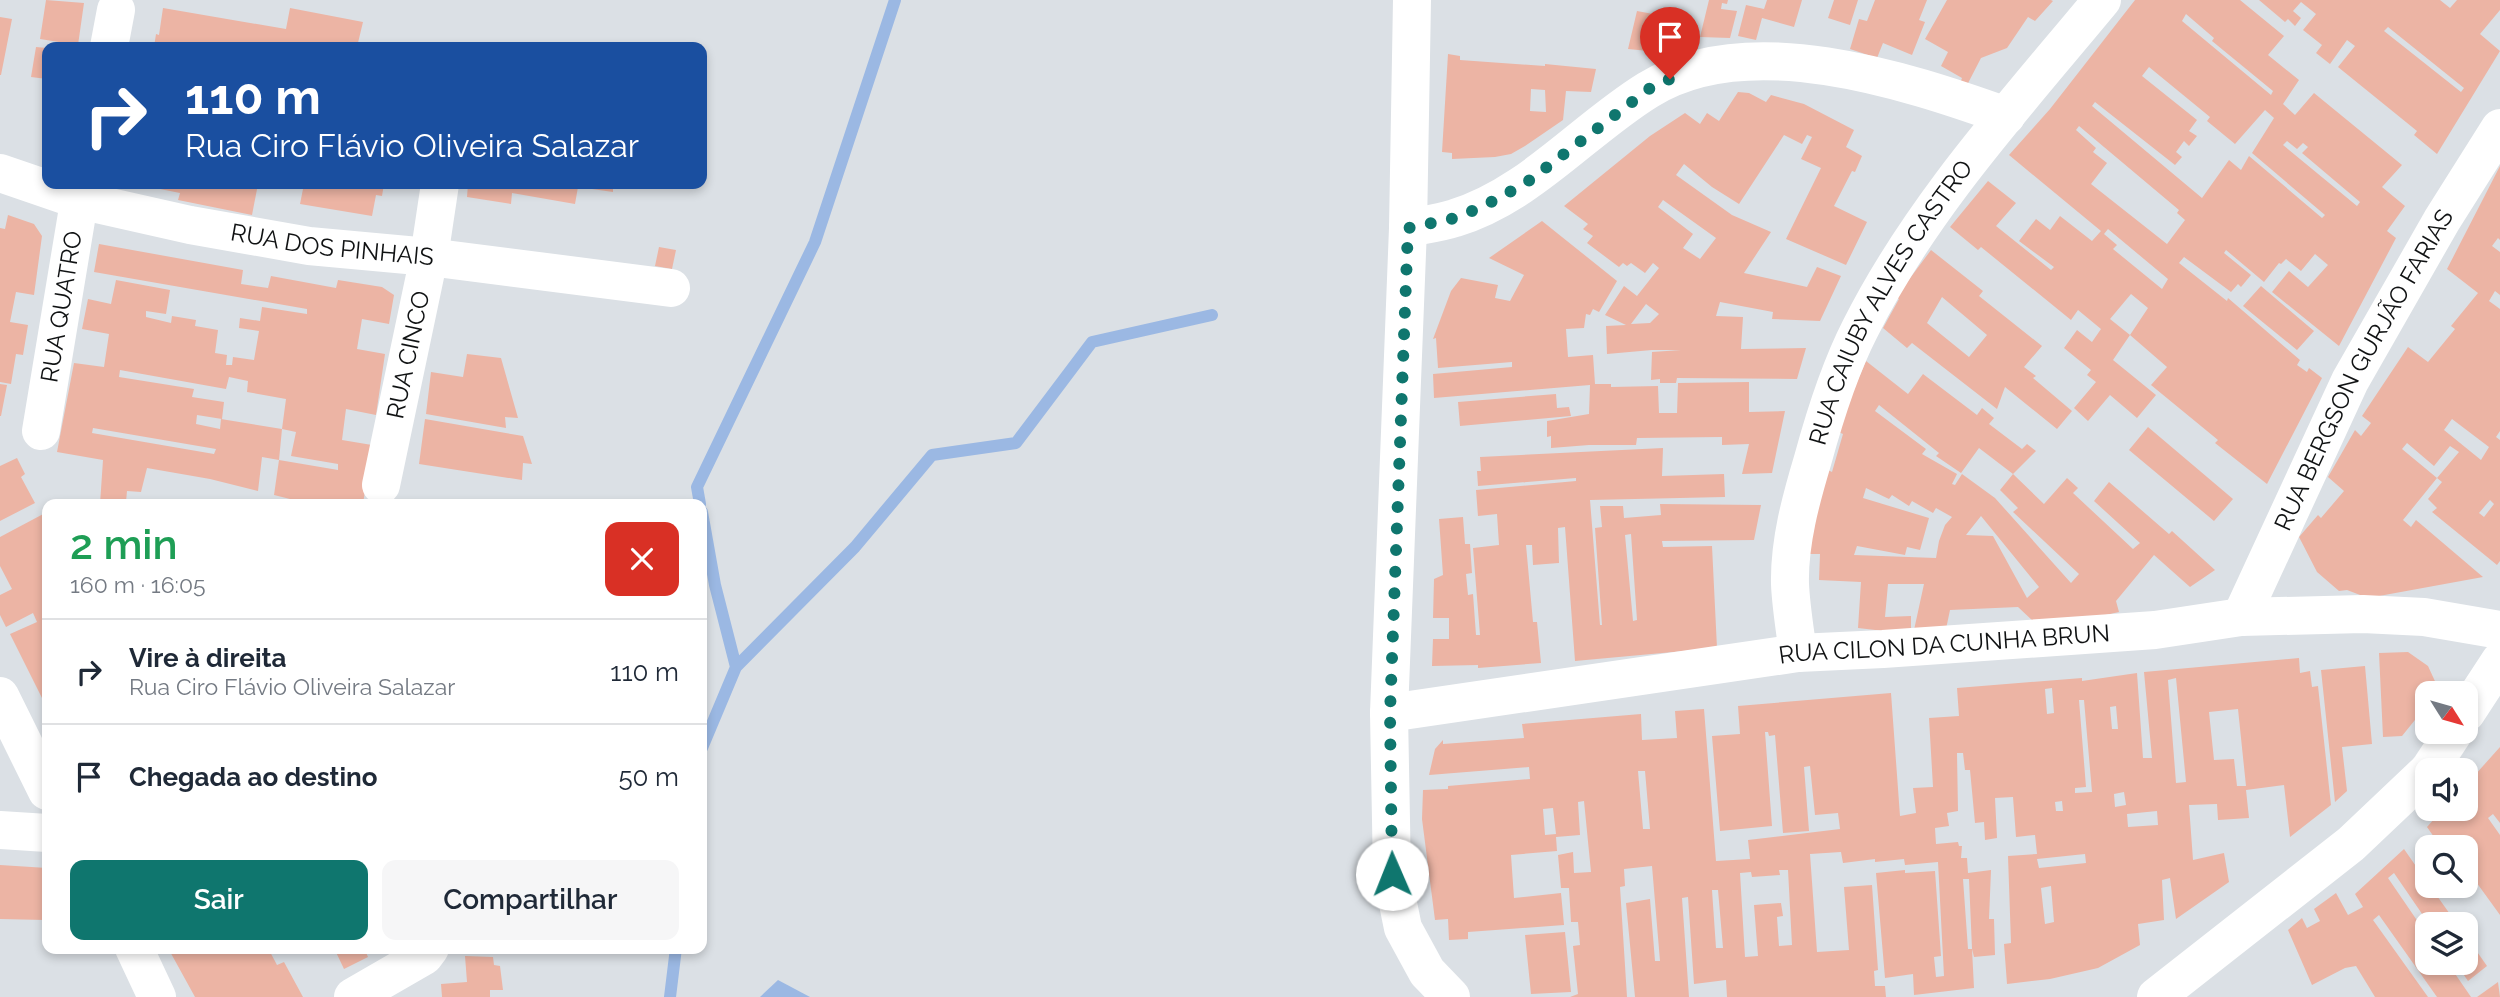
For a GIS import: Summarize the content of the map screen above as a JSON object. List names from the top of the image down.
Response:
{
  "streets": {
    "street": [
      "RUA DOS PINHAIS",
      "RUA CAIUBY ALVES CASTRO",
      "RUA QUATRO",
      "RUA CINCO",
      "RUA BERGSON GURJÃO FARIAS",
      "RUA CILON DA CUNHA BRUN"
    ]
  },
  "crossings": [
    ["RUA DOS PINHAIS", "RUA QUATRO"],
    ["RUA DOS PINHAIS", "RUA CINCO"],
    ["RUA CAIUBY ALVES CASTRO", "RUA CILON DA CUNHA BRUN"],
    ["RUA BERGSON GURJÃO FARIAS", "RUA CILON DA CUNHA BRUN"]
  ],
  "north": "bottom right",
  "page": {
    "turn": ["110 m", "Rua Ciro Flávio Oliveira Salazar"],
    "heading": ["2 min", "160 m · 16:05"],
    "list": [
      {
        "name": "Vire à direita",
        "note": "Rua Ciro Flávio Oliveira Salazar",
        "value": "110 m"
      },
      {
        "name": "Chegada ao destino",
        "value": "50 m"
      }
    ],
    "buttons": ["Sair", "Compartilhar"]
  }
}
